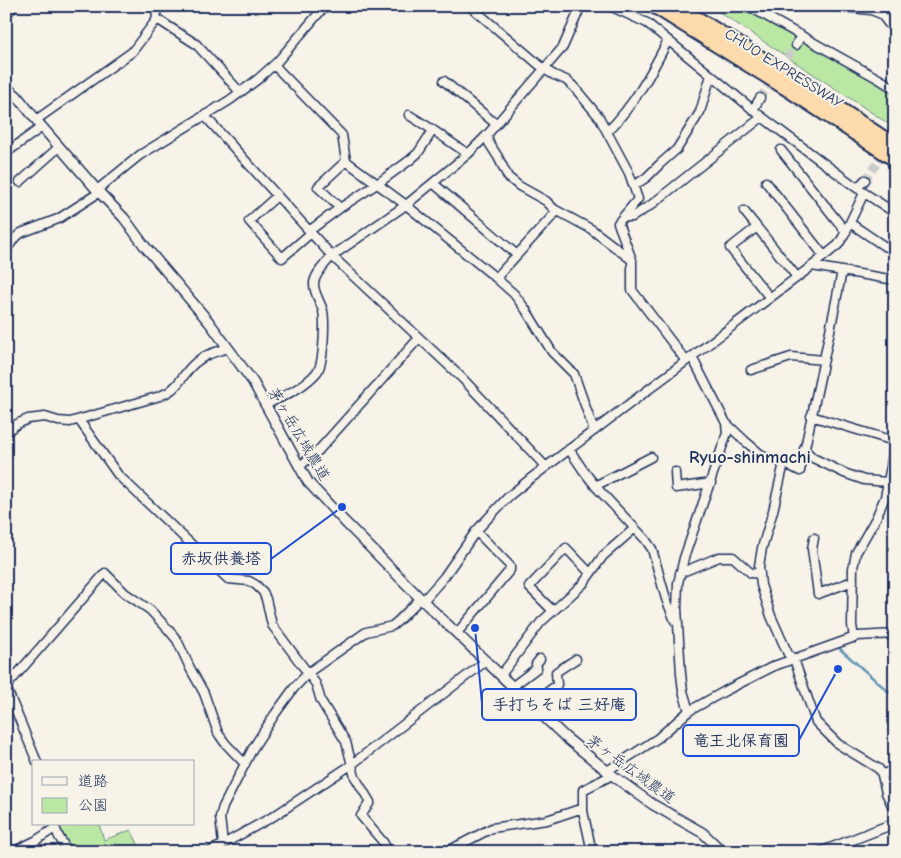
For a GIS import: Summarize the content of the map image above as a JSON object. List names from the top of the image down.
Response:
{
  "streets": {
    "highway": ["CHUO EXPRESSWAY"],
    "street": ["茅ヶ岳広域農道"]
  },
  "districts": ["Ryuo-shinmachi"],
  "places": ["赤坂供養塔", "手打ちそば 三好庵", "竜王北保育園"],
  "legend": ["道路", "公園"]
}
